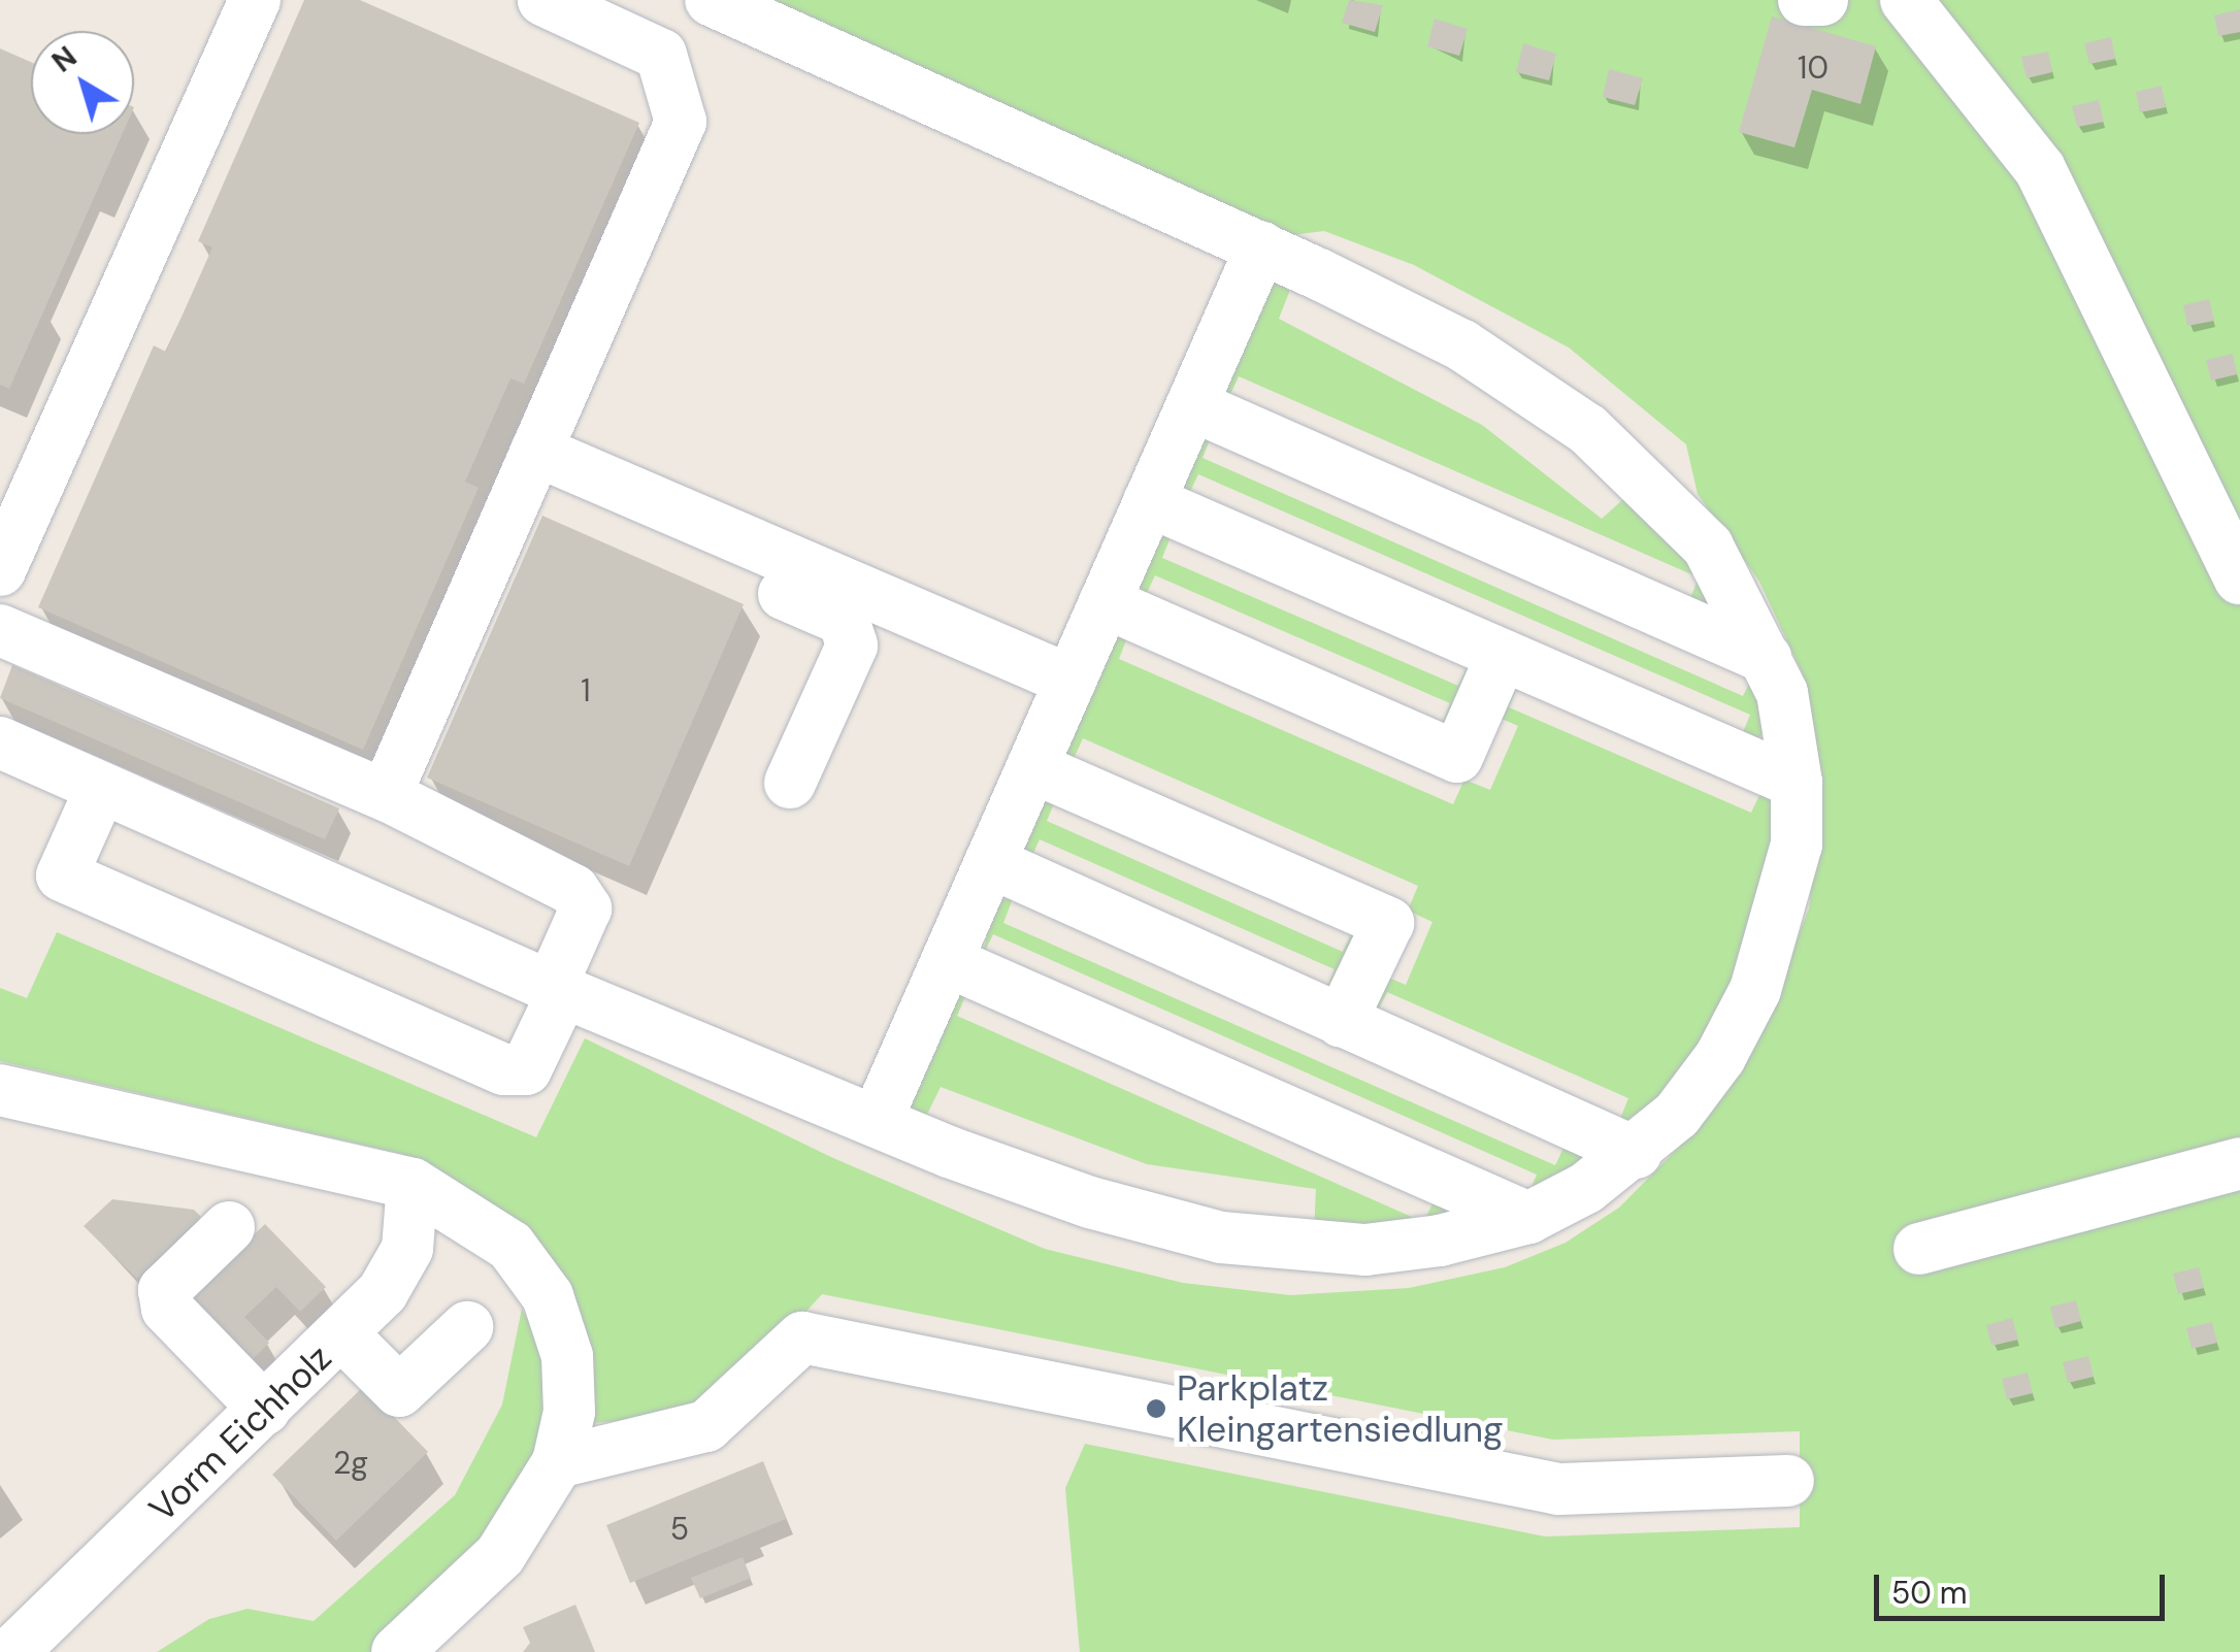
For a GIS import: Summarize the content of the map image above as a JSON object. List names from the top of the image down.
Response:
{
  "streets": {
    "street": ["Vorm Eichholz"]
  },
  "places": ["Parkplatz Kleingartensiedlung"],
  "house_numbers": [
    "10",
    "1",
    "2g",
    "5"
  ],
  "scale_bar": "50 m",
  "north": "top left"
}
